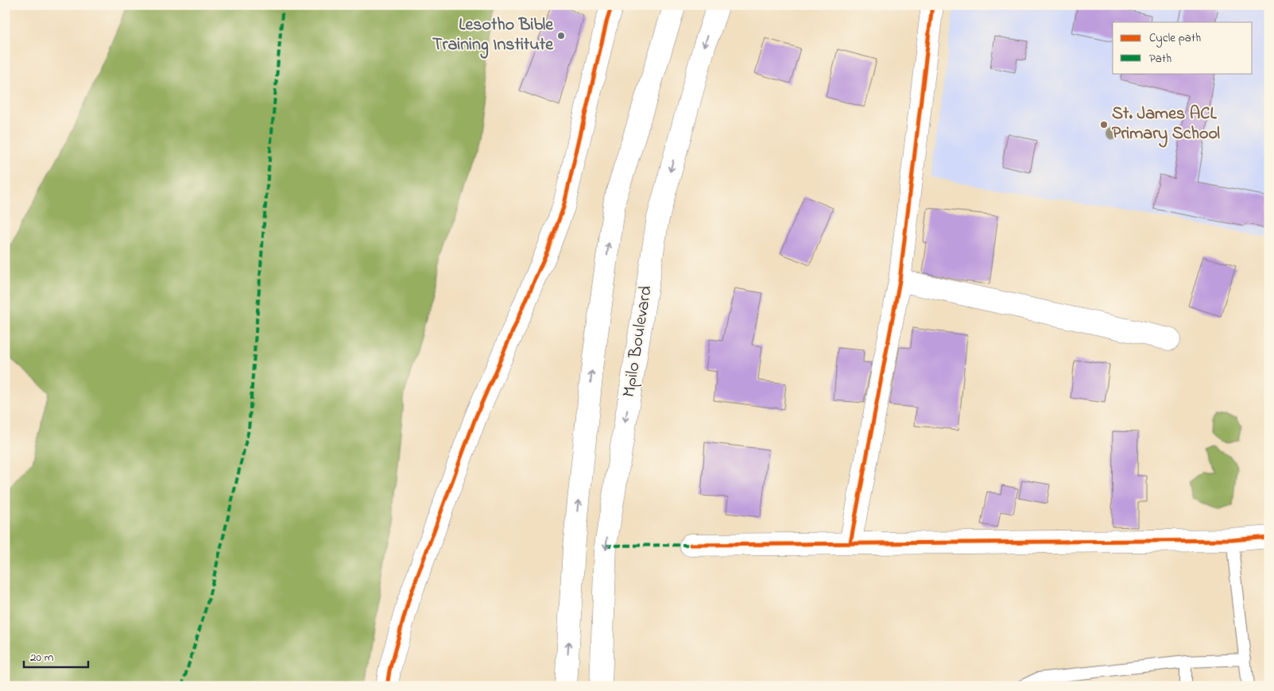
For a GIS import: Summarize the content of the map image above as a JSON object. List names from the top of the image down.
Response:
{
  "streets": {
    "main road": ["Mpilo Boulevard"]
  },
  "places": ["Lesotho Bible Training Institute", "St. James ACL Primary School"],
  "legend": ["Cycle path", "Path"],
  "scale_bar": "20 m"
}
